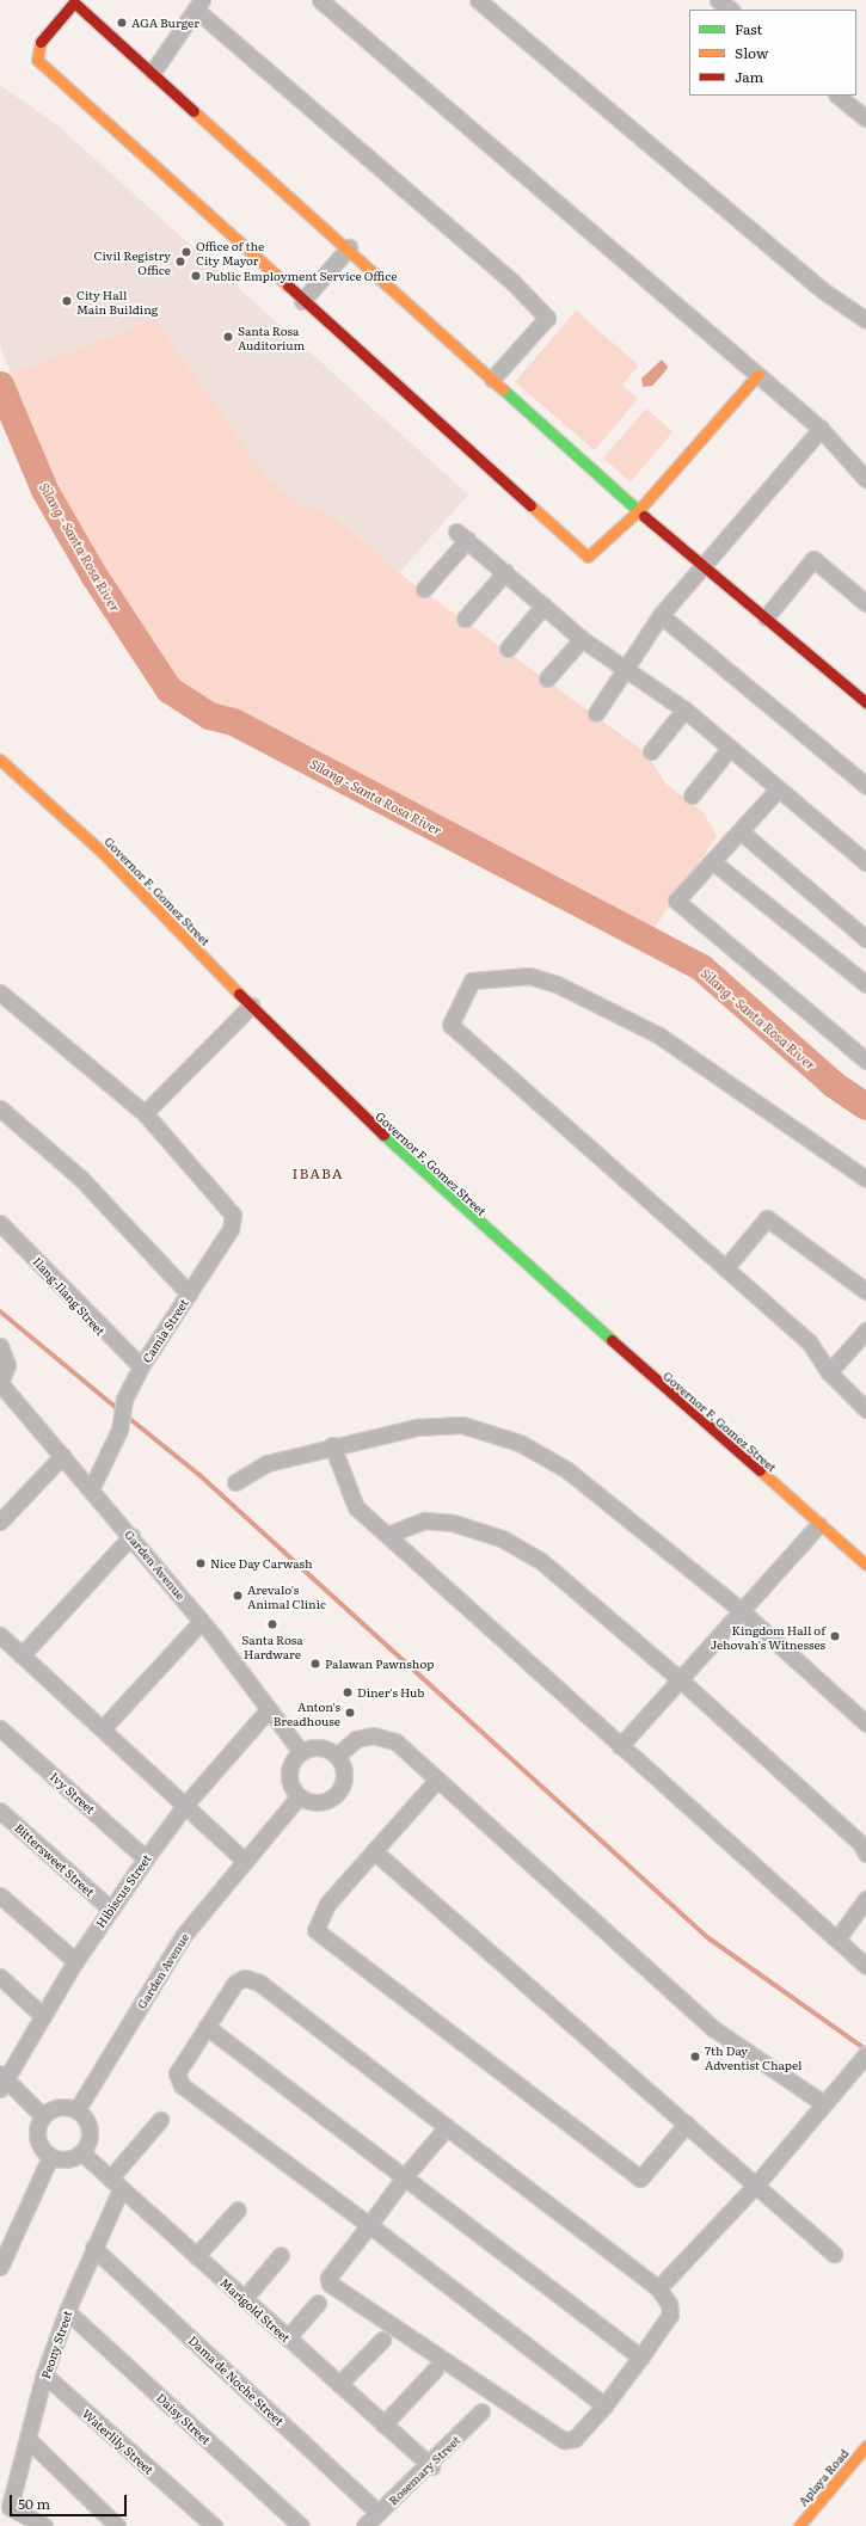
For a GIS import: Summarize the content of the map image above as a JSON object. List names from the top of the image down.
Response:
{
  "streets": {
    "street": [
      "Governor F. Gomez Street",
      "Ilang-Ilang Street",
      "Camia Street",
      "Garden Avenue",
      "Ivy Street",
      "Bittersweet Street",
      "Hibiscus Street",
      "Marigold Street",
      "Peony Street",
      "Dama de Noche Street",
      "Daisy Street",
      "Waterlily Street",
      "Rosemary Street",
      "Aplaya Road"
    ]
  },
  "crossings": [
    ["Ilang-Ilang Street", "Camia Street"],
    ["Camia Street", "Garden Avenue"],
    ["Garden Avenue", "Hibiscus Street"],
    ["Garden Avenue", "Marigold Street"],
    ["Ivy Street", "Hibiscus Street"],
    ["Bittersweet Street", "Hibiscus Street"],
    ["Marigold Street", "Peony Street"],
    ["Marigold Street", "Rosemary Street"],
    ["Peony Street", "Dama de Noche Street"],
    ["Peony Street", "Daisy Street"],
    ["Peony Street", "Waterlily Street"],
    ["Dama de Noche Street", "Rosemary Street"]
  ],
  "districts": ["IBABA"],
  "water": ["Silang - Santa Rosa River"],
  "places": [
    "AGA Burger",
    "Office of the City Mayor",
    "Civil Registry Office",
    "Public Employment Service Office",
    "City Hall Main Building",
    "Santa Rosa Auditorium",
    "Nice Day Carwash",
    "Arevalo's Animal Clinic",
    "Santa Rosa Hardware",
    "Kingdom Hall of Jehovah's Witnesses",
    "Palawan Pawnshop",
    "Diner's Hub",
    "Anton's Breadhouse",
    "7th Day Adventist Chapel"
  ],
  "legend": ["Fast", "Slow", "Jam"],
  "scale_bar": "50 m"
}
